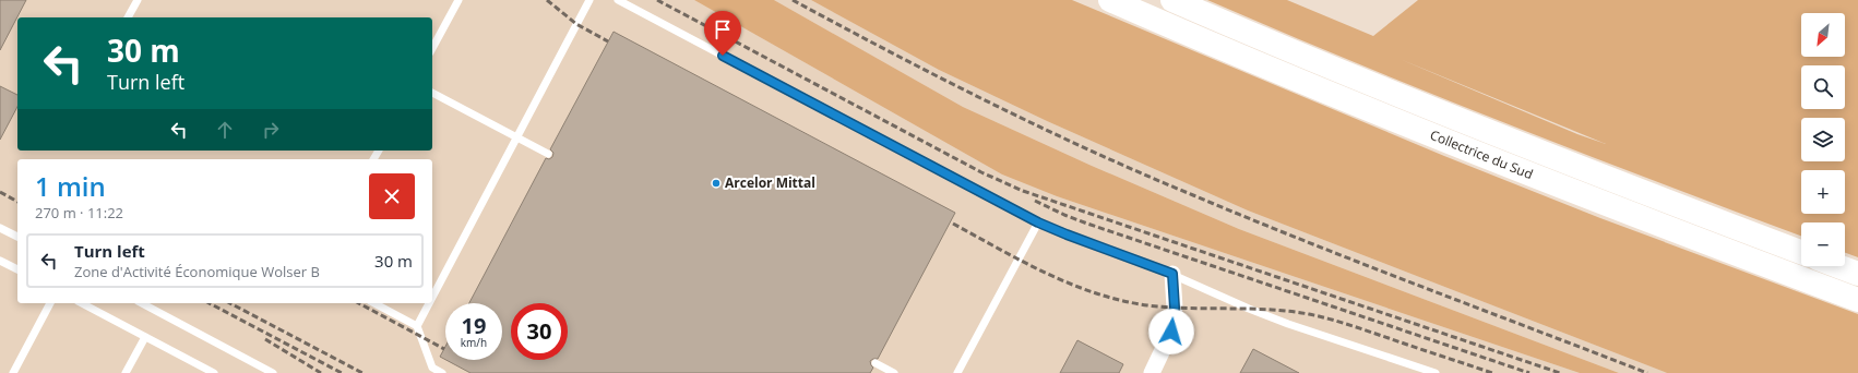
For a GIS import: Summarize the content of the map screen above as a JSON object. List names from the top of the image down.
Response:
{
  "streets": {
    "highway": ["Collectrice du Sud"]
  },
  "places": ["Arcelor Mittal"],
  "north": "bottom left",
  "page": {
    "map_buttons": ["+", "−"],
    "turn": ["30 m", "Turn left"],
    "heading": ["1 min", "270 m · 11:22"],
    "list": [
      {
        "name": "Turn left",
        "note": "Zone d'Activité Économique Wolser B",
        "value": "30 m"
      }
    ],
    "speed": "19 km/h",
    "limit": "30"
  }
}
